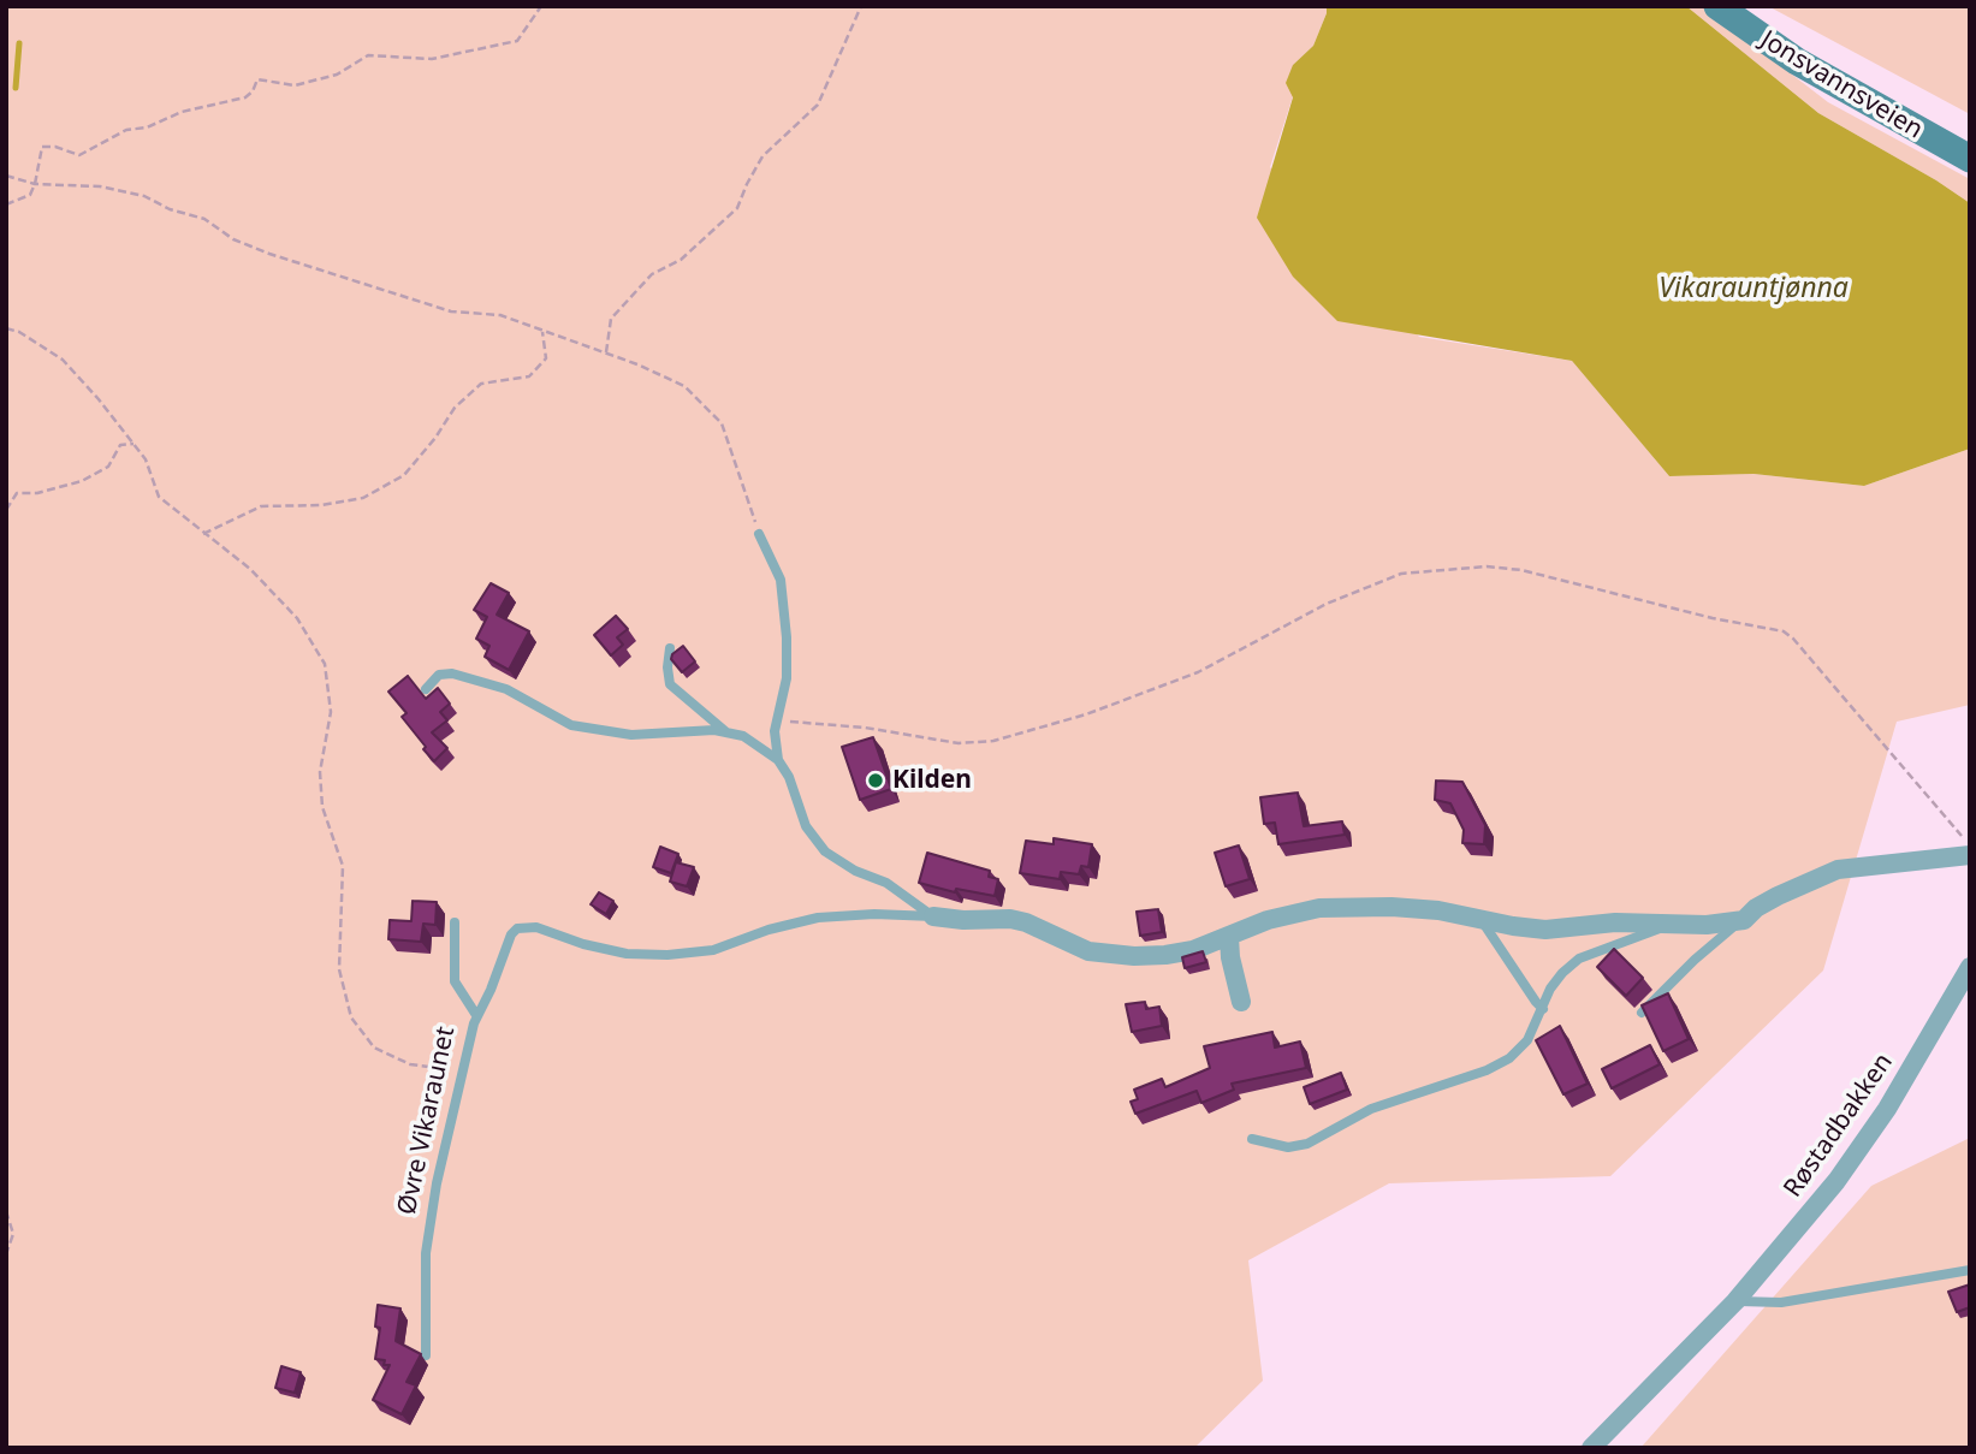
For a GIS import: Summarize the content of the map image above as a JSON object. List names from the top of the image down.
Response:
{
  "streets": {
    "main road": ["Jonsvannsveien"],
    "street": ["Øvre Vikaraunet", "Røstadbakken"]
  },
  "water": ["Vikarauntjønna"],
  "places": ["Kilden"]
}
